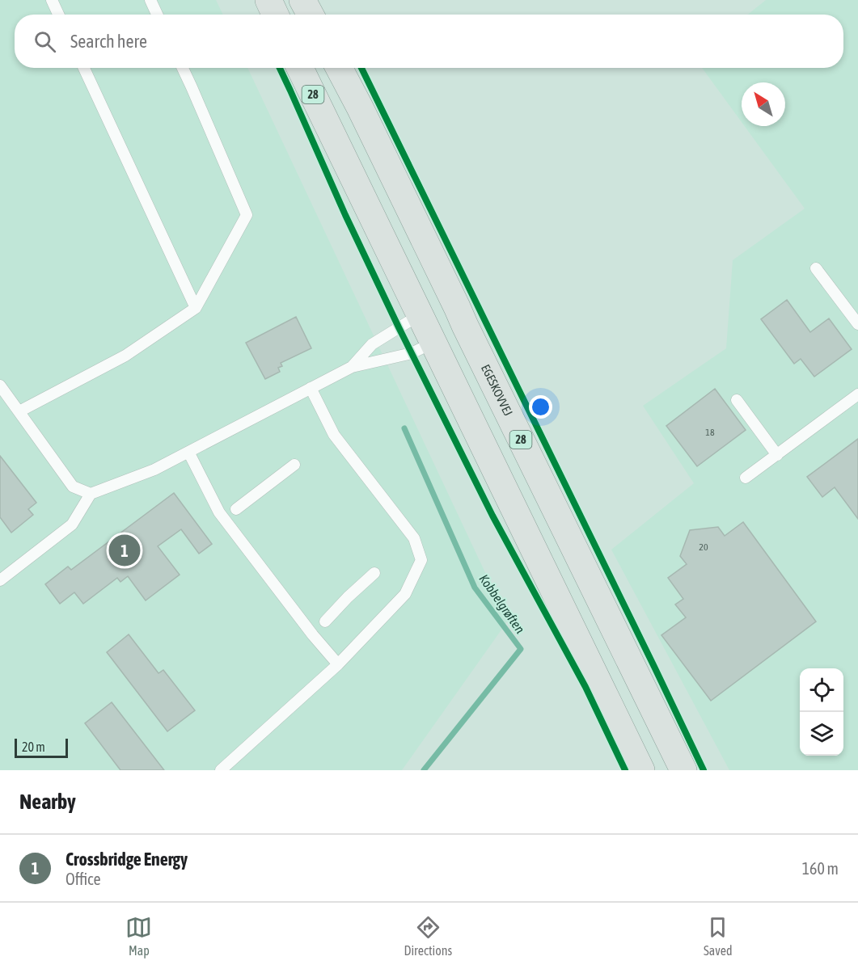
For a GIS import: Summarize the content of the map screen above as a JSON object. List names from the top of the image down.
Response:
{
  "streets": {
    "main road": ["28", "EGESKOVVEJ"]
  },
  "water": ["Kobbelgrøften"],
  "house_numbers": ["18", "20"],
  "scale_bar": "20 m",
  "north": "top left",
  "page": {
    "search": "Search here",
    "pins": "1",
    "scale": "20 m",
    "heading": "Nearby",
    "list": [
      {
        "mark": "1",
        "name": "Crossbridge Energy",
        "note": "Office",
        "value": "160 m"
      }
    ],
    "nav": ["Map", "Directions", "Saved"]
  }
}
